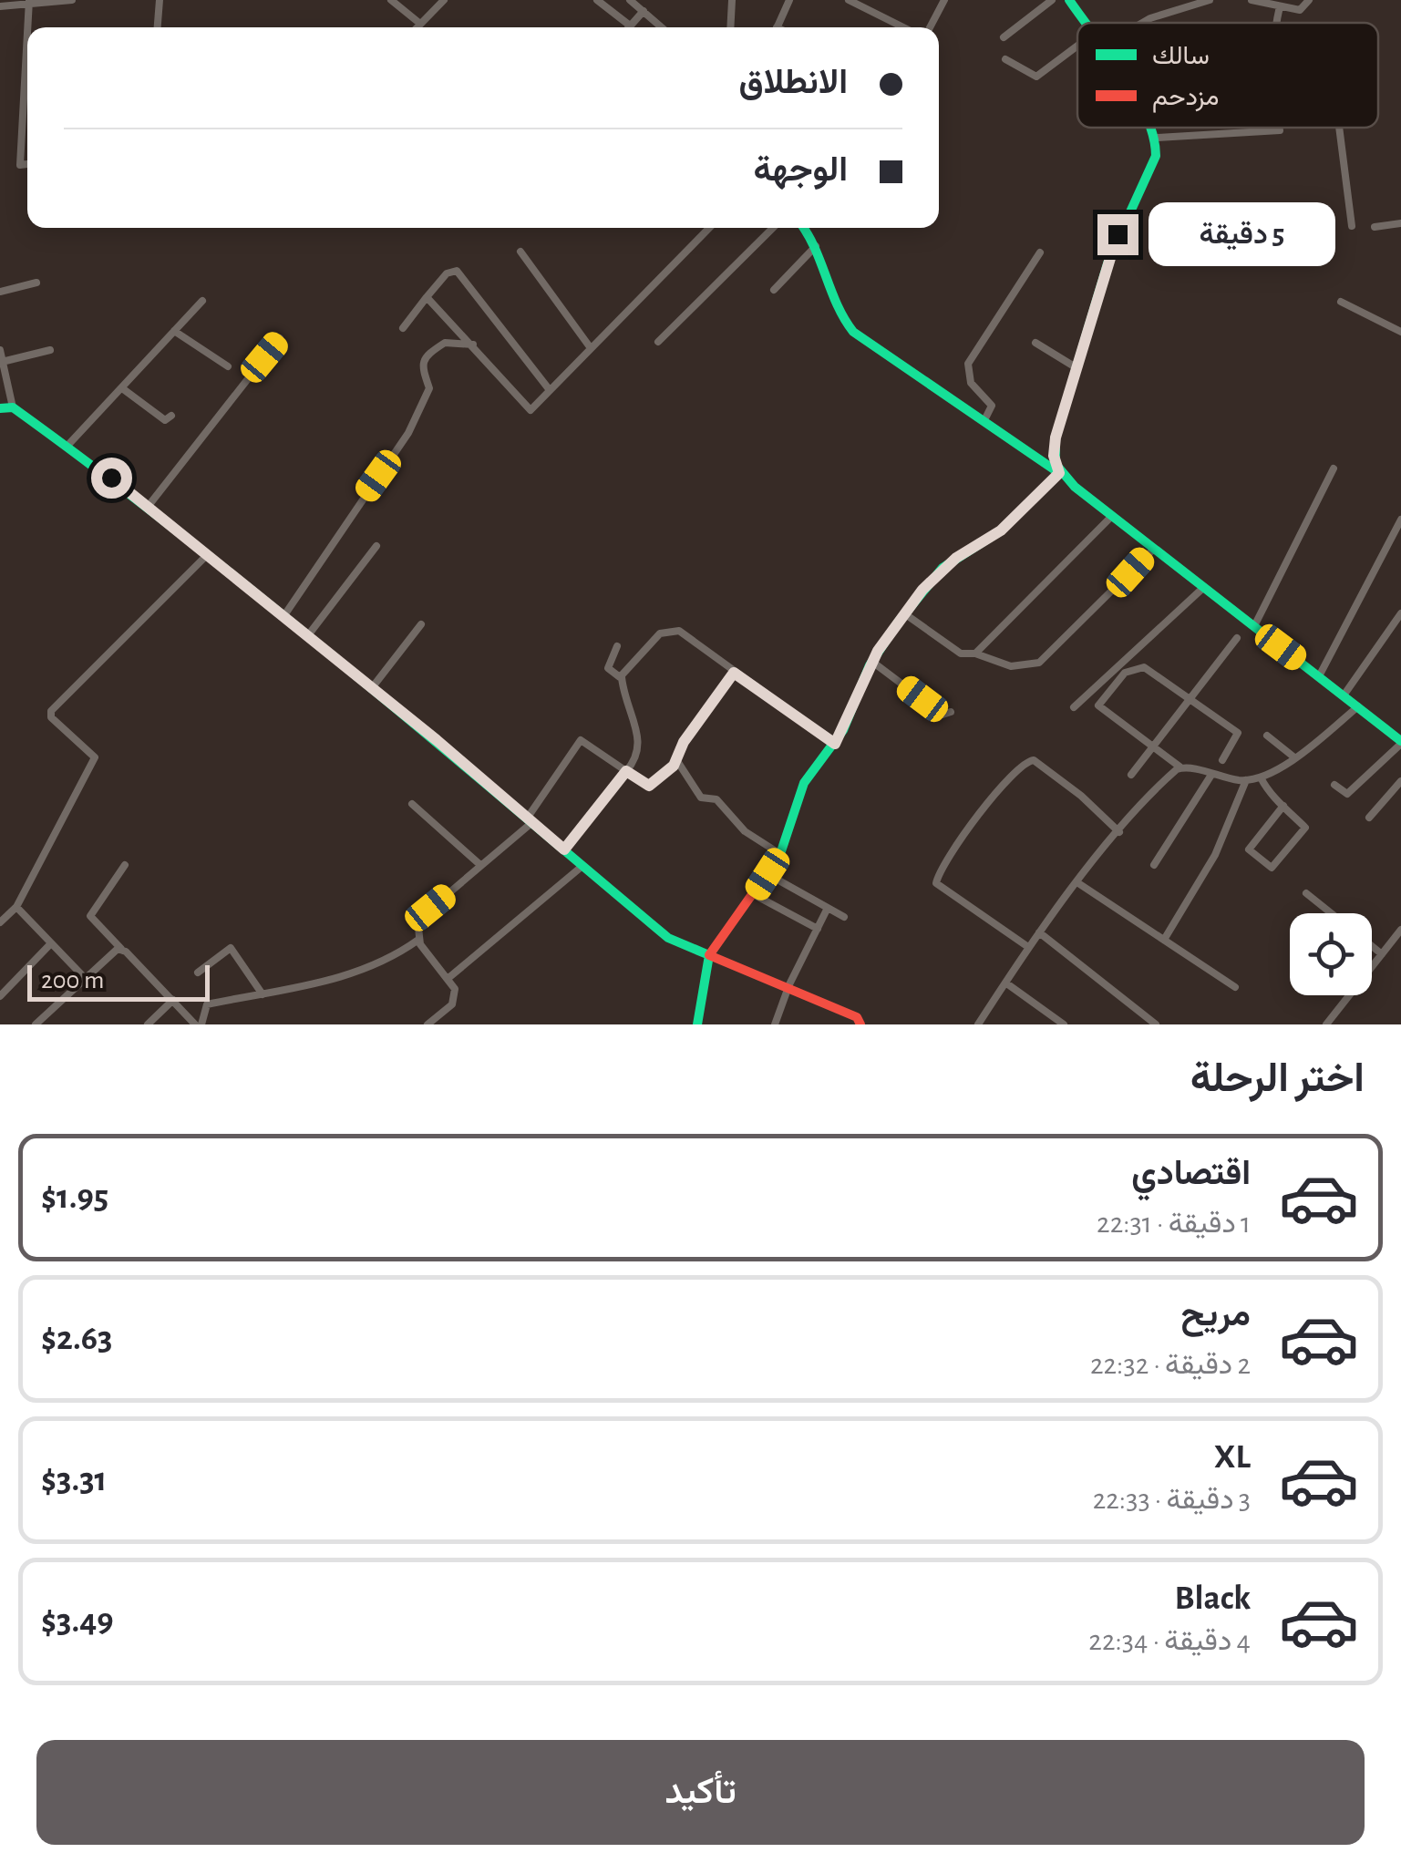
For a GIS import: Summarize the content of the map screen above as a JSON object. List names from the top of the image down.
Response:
{
  "legend": ["سالك", "مزدحم"],
  "scale_bar": "200 m",
  "page": {
    "banner": ["الانطلاق", "الوجهة"],
    "bubble": "5 دقيقة",
    "scale": "200 m",
    "heading": "اختر الرحلة",
    "list": [
      {
        "name": "اقتصادي",
        "note": "1 دقيقة · 22:31",
        "value": "$1.95"
      },
      {
        "name": "مريح",
        "note": "2 دقيقة · 22:32",
        "value": "$2.63"
      },
      {
        "name": "XL",
        "note": "3 دقيقة · 22:33",
        "value": "$3.31"
      },
      {
        "name": "Black",
        "note": "4 دقيقة · 22:34",
        "value": "$3.49"
      }
    ],
    "buttons": "تأكيد"
  }
}
